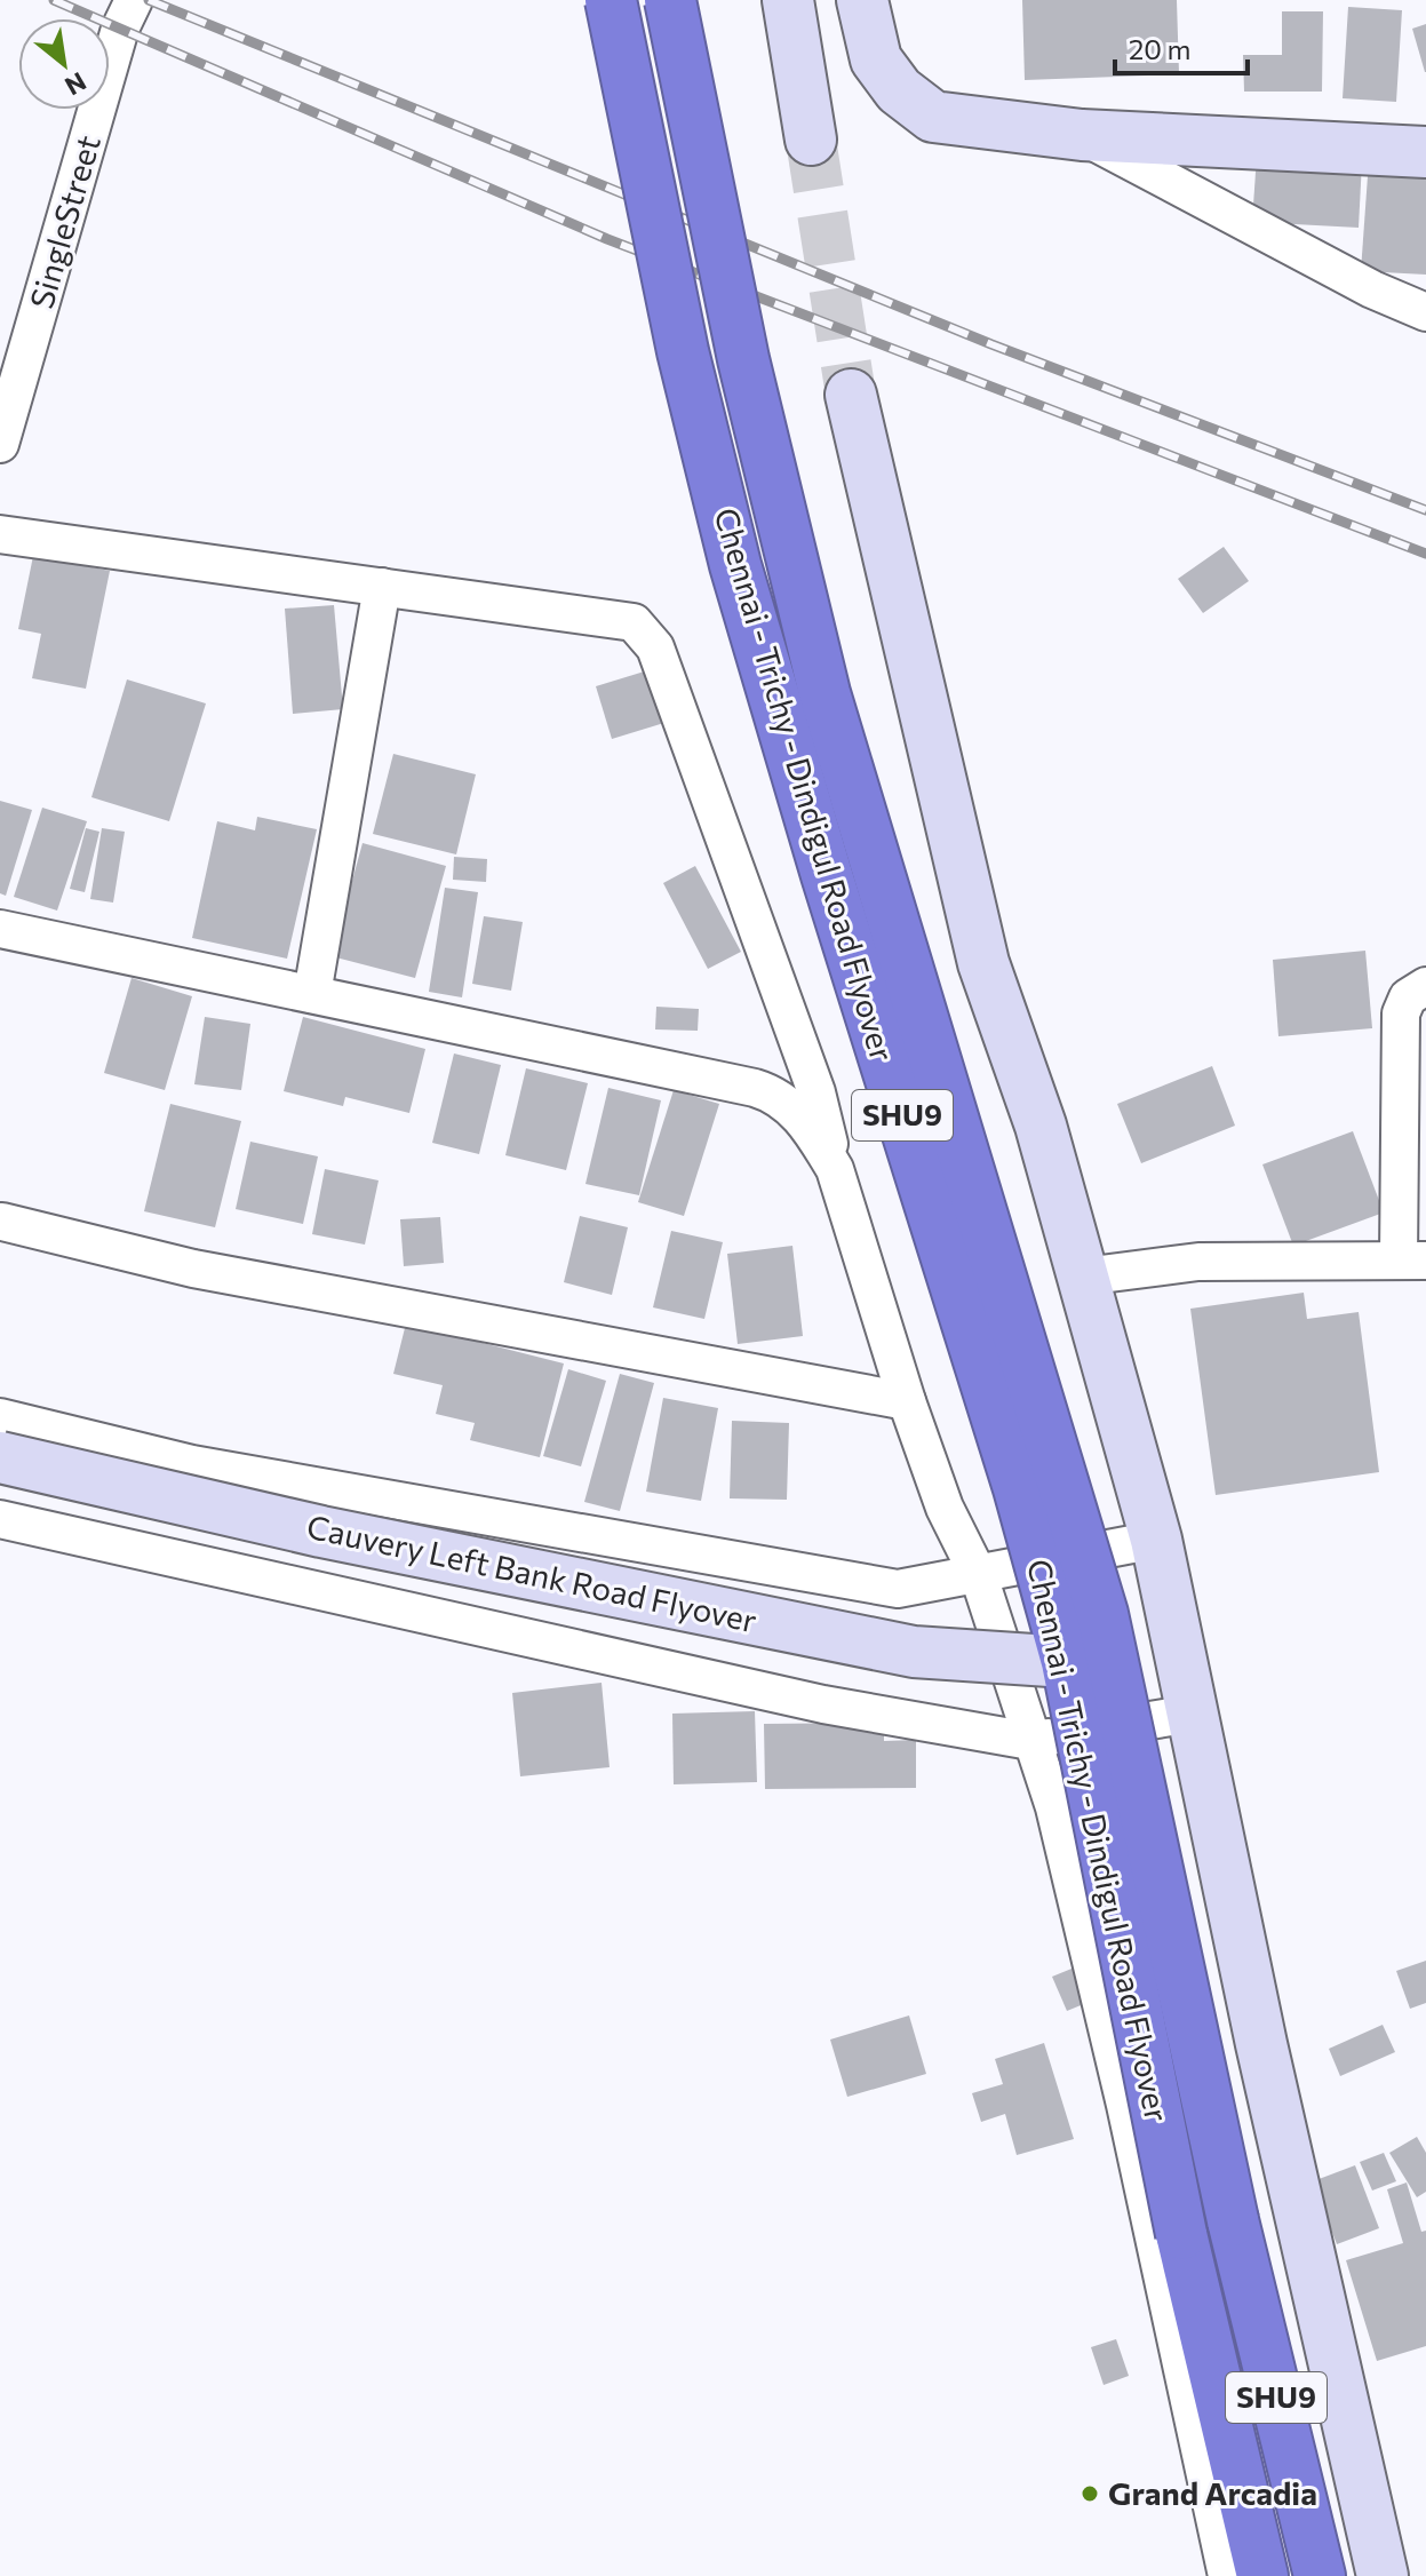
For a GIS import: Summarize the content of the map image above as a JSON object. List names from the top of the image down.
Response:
{
  "streets": {
    "highway": ["Chennai - Trichy - Dindigul Road Flyover", "SHU9"],
    "street": ["SingleStreet", "Cauvery Left Bank Road Flyover"]
  },
  "crossings": [
    ["Chennai - Trichy - Dindigul Road Flyover", "Cauvery Left Bank Road Flyover"]
  ],
  "places": ["Grand Arcadia"],
  "scale_bar": "20 m",
  "north": "bottom right"
}
